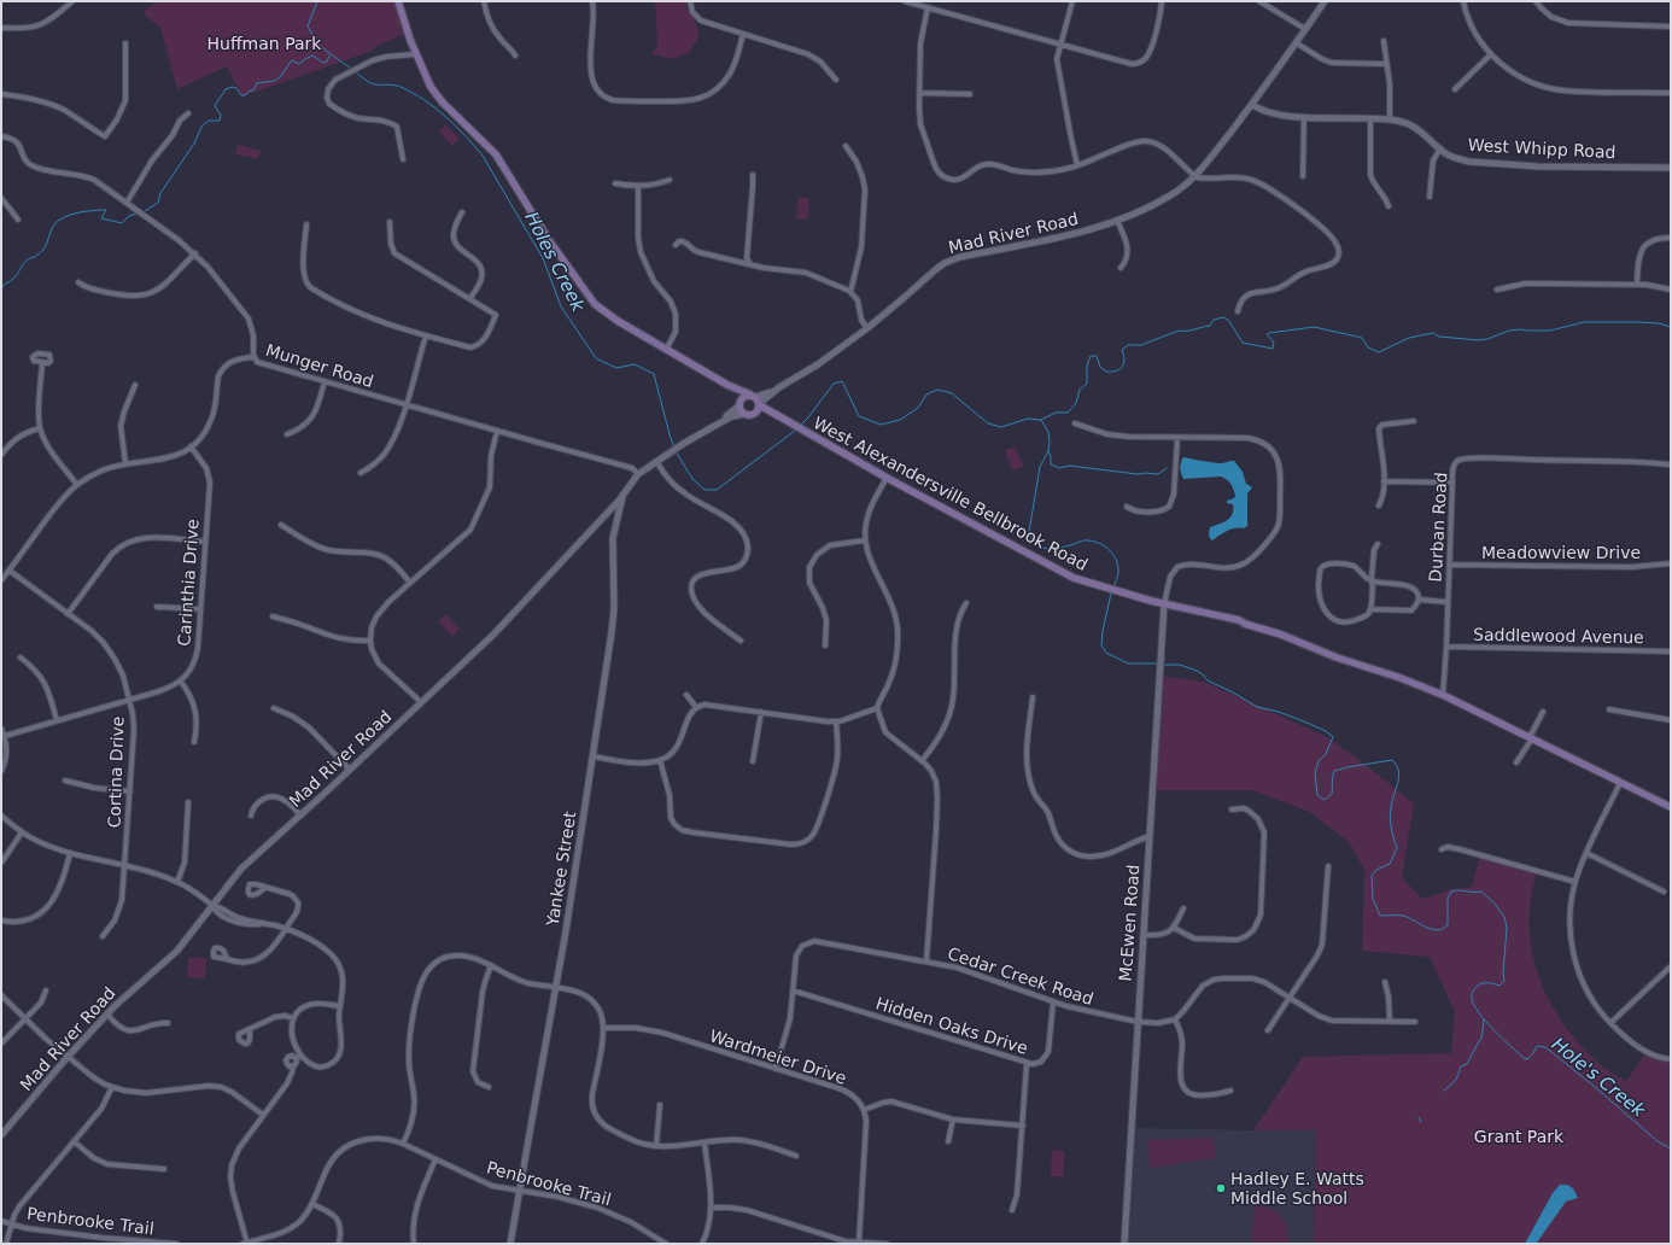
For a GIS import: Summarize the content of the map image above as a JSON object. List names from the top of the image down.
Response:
{
  "streets": {
    "main road": ["West Alexandersville Bellbrook Road"],
    "street": [
      "West Whipp Road",
      "Mad River Road",
      "Munger Road",
      "Durban Road",
      "Meadowview Drive",
      "Carinthia Drive",
      "Saddlewood Avenue",
      "Cortina Drive",
      "Yankee Street",
      "McEwen Road",
      "Cedar Creek Road",
      "Hidden Oaks Drive",
      "Wardmeier Drive",
      "Penbrooke Trail"
    ]
  },
  "crossings": [
    ["West Whipp Road", "Mad River Road"],
    ["Mad River Road", "Munger Road"],
    ["Mad River Road", "West Alexandersville Bellbrook Road"],
    ["Mad River Road", "Yankee Street"],
    ["West Alexandersville Bellbrook Road", "Durban Road"],
    ["West Alexandersville Bellbrook Road", "McEwen Road"],
    ["Durban Road", "Meadowview Drive"],
    ["Durban Road", "Saddlewood Avenue"],
    ["Yankee Street", "Penbrooke Trail"],
    ["McEwen Road", "Cedar Creek Road"],
    ["Cedar Creek Road", "Hidden Oaks Drive"],
    ["Cedar Creek Road", "Wardmeier Drive"]
  ],
  "water": ["Holes Creek", "Hole's Creek"],
  "parks": ["Huffman Park", "Grant Park"],
  "places": ["Hadley E. Watts Middle School"]
}
